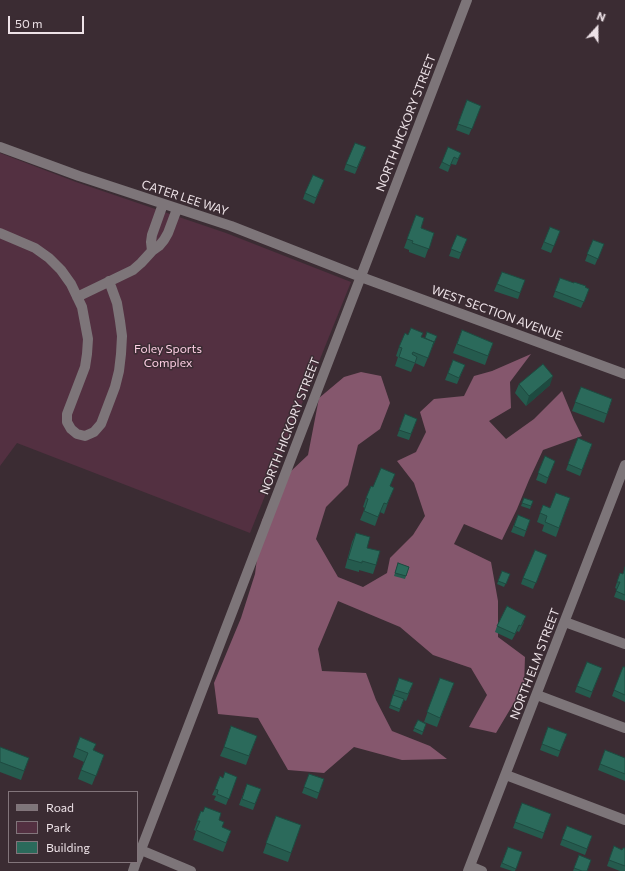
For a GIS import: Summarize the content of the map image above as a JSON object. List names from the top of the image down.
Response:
{
  "streets": {
    "street": [
      "NORTH HICKORY STREET",
      "CATER LEE WAY",
      "WEST SECTION AVENUE",
      "NORTH ELM STREET"
    ]
  },
  "crossings": [
    ["NORTH HICKORY STREET", "CATER LEE WAY"],
    ["NORTH HICKORY STREET", "WEST SECTION AVENUE"],
    ["CATER LEE WAY", "WEST SECTION AVENUE"]
  ],
  "parks": ["Foley Sports Complex"],
  "legend": ["Road", "Park", "Building"],
  "scale_bar": "50 m",
  "north": "top"
}
